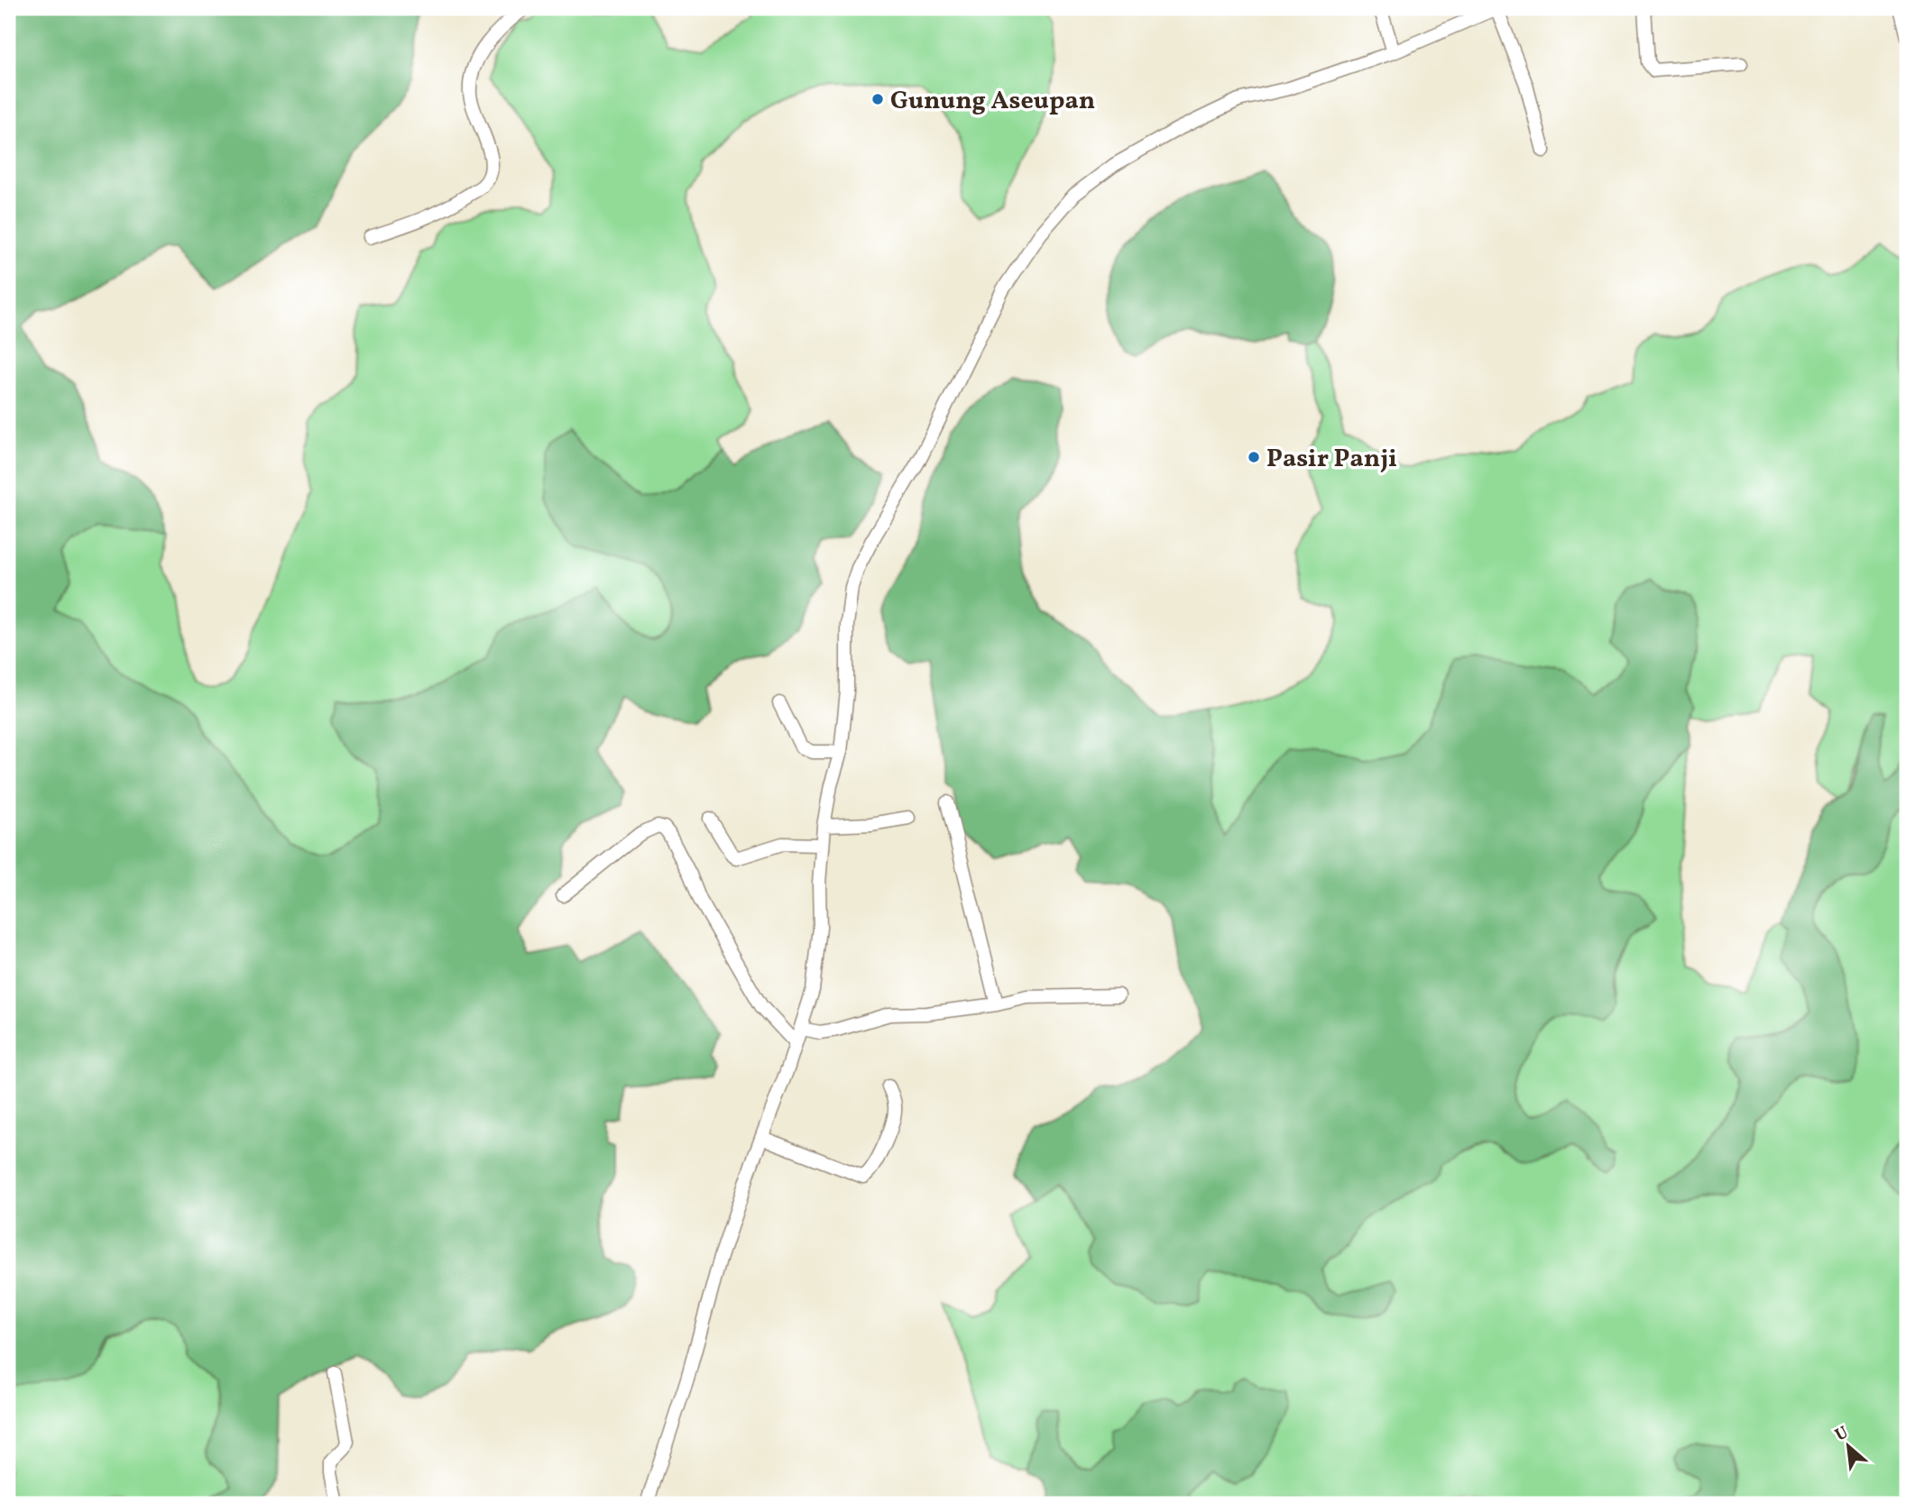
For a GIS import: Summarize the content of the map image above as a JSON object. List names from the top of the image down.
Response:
{
  "places": ["Gunung Aseupan", "Pasir Panji"],
  "north": "top left"
}
